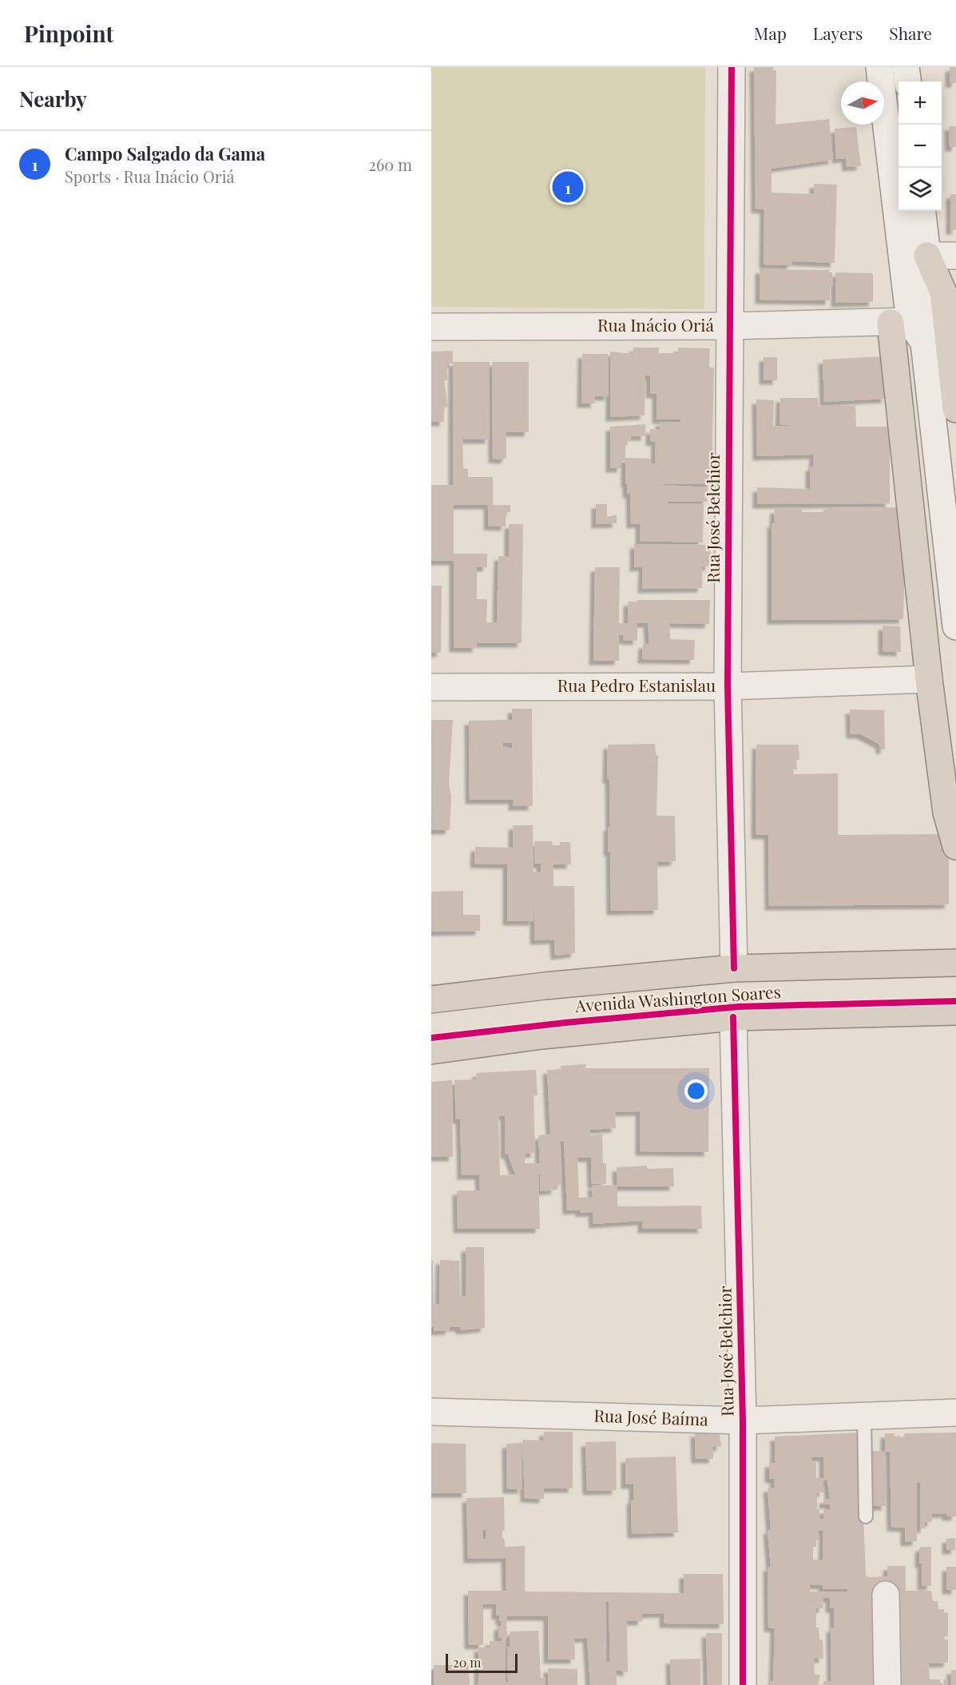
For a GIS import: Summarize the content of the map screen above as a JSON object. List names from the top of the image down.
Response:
{
  "streets": {
    "highway": ["Avenida Washington Soares"],
    "street": [
      "Rua Inácio Oriá",
      "Rua José Belchior",
      "Rua Pedro Estanislau",
      "Rua José Baíma"
    ]
  },
  "crossings": [
    ["Rua Inácio Oriá", "Rua José Belchior"],
    ["Rua José Belchior", "Rua Pedro Estanislau"],
    ["Rua José Belchior", "Avenida Washington Soares"],
    ["Rua José Belchior", "Rua José Baíma"]
  ],
  "scale_bar": "20 m",
  "north": "right",
  "page": {
    "header": "Pinpoint",
    "nav": ["Map", "Layers", "Share"],
    "heading": "Nearby",
    "map_buttons": ["+", "−"],
    "list": [
      {
        "mark": "1",
        "name": "Campo Salgado da Gama",
        "note": "Sports · Rua Inácio Oriá",
        "value": "260 m"
      }
    ],
    "pins": "1",
    "scale": "20 m"
  }
}
